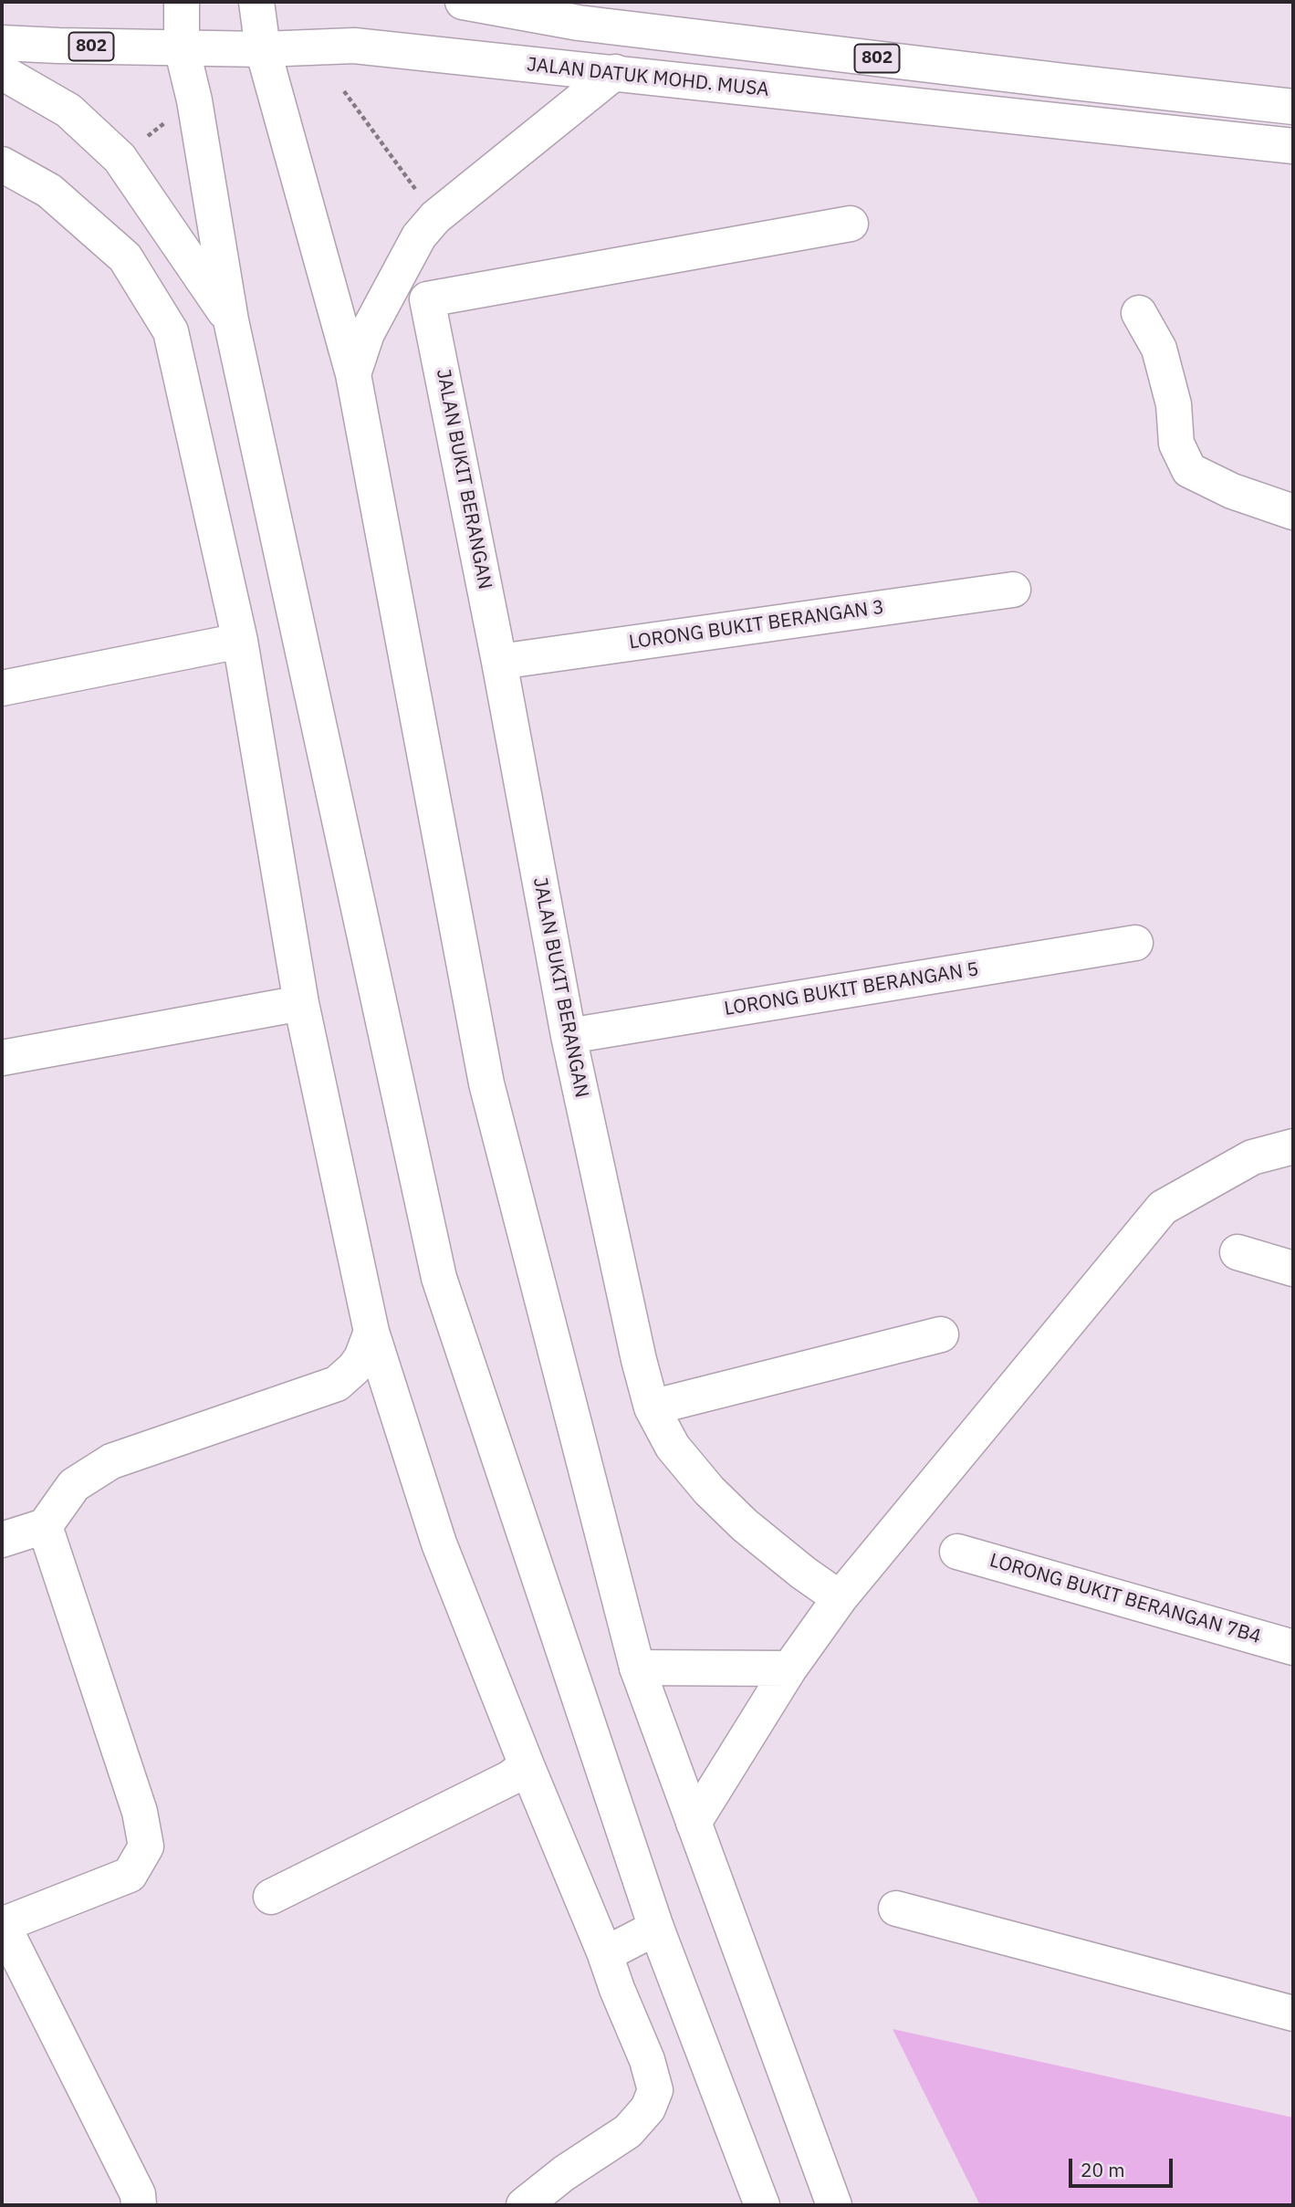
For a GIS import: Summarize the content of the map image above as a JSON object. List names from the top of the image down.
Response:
{
  "streets": {
    "main road": [
      "802",
      "JALAN DATUK MOHD. MUSA",
      "JALAN BUKIT BERANGAN",
      "LORONG BUKIT BERANGAN 3",
      "LORONG BUKIT BERANGAN 5",
      "LORONG BUKIT BERANGAN 7B4"
    ]
  },
  "crossings": [
    ["JALAN BUKIT BERANGAN", "LORONG BUKIT BERANGAN 3"],
    ["JALAN BUKIT BERANGAN", "LORONG BUKIT BERANGAN 5"]
  ],
  "scale_bar": "20 m"
}
